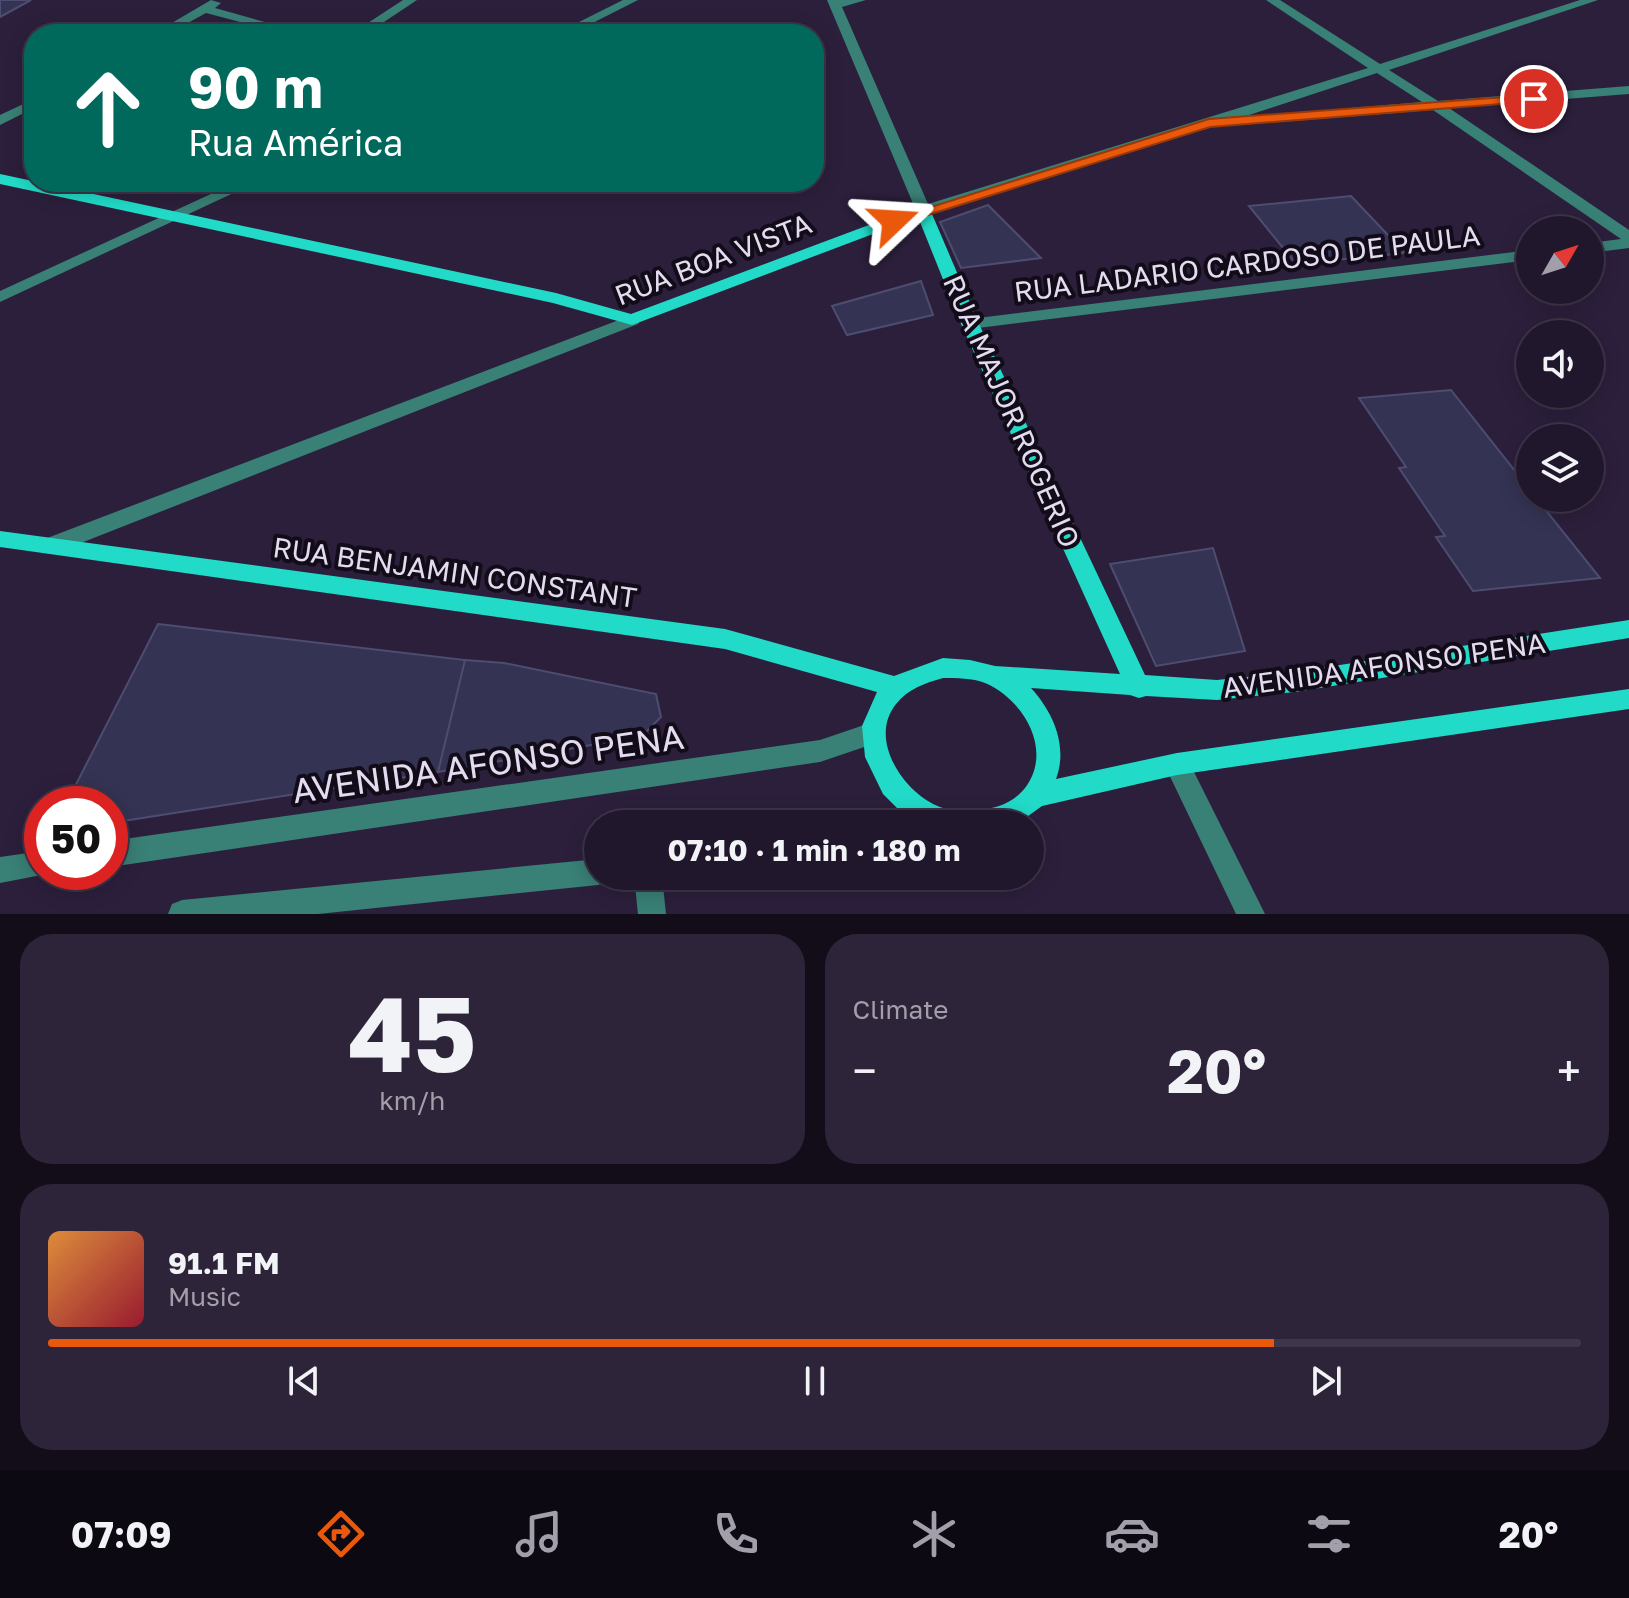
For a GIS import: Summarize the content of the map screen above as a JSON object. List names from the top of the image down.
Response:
{
  "streets": {
    "main road": [
      "RUA BOA VISTA",
      "RUA MAJOR ROGERIO",
      "RUA BENJAMIN CONSTANT",
      "AVENIDA AFONSO PENA"
    ],
    "street": ["RUA LADARIO CARDOSO DE PAULA"]
  },
  "crossings": [
    ["RUA BOA VISTA", "RUA MAJOR ROGERIO"],
    ["RUA BOA VISTA", "RUA BENJAMIN CONSTANT"],
    ["RUA LADARIO CARDOSO DE PAULA", "RUA MAJOR ROGERIO"],
    ["RUA MAJOR ROGERIO", "AVENIDA AFONSO PENA"],
    ["RUA BENJAMIN CONSTANT", "AVENIDA AFONSO PENA"]
  ],
  "north": "top right",
  "page": {
    "turn": ["90 m", "Rua América"],
    "limit": "50",
    "trip": "07:10 · 1 min · 180 m",
    "tile": [
      ["45", "km/h"],
      "Climate"
    ],
    "heat": ["−", "20°", "+"],
    "song": ["91.1 FM", "Music"],
    "tabs": ["07:09", "20°"]
  }
}
